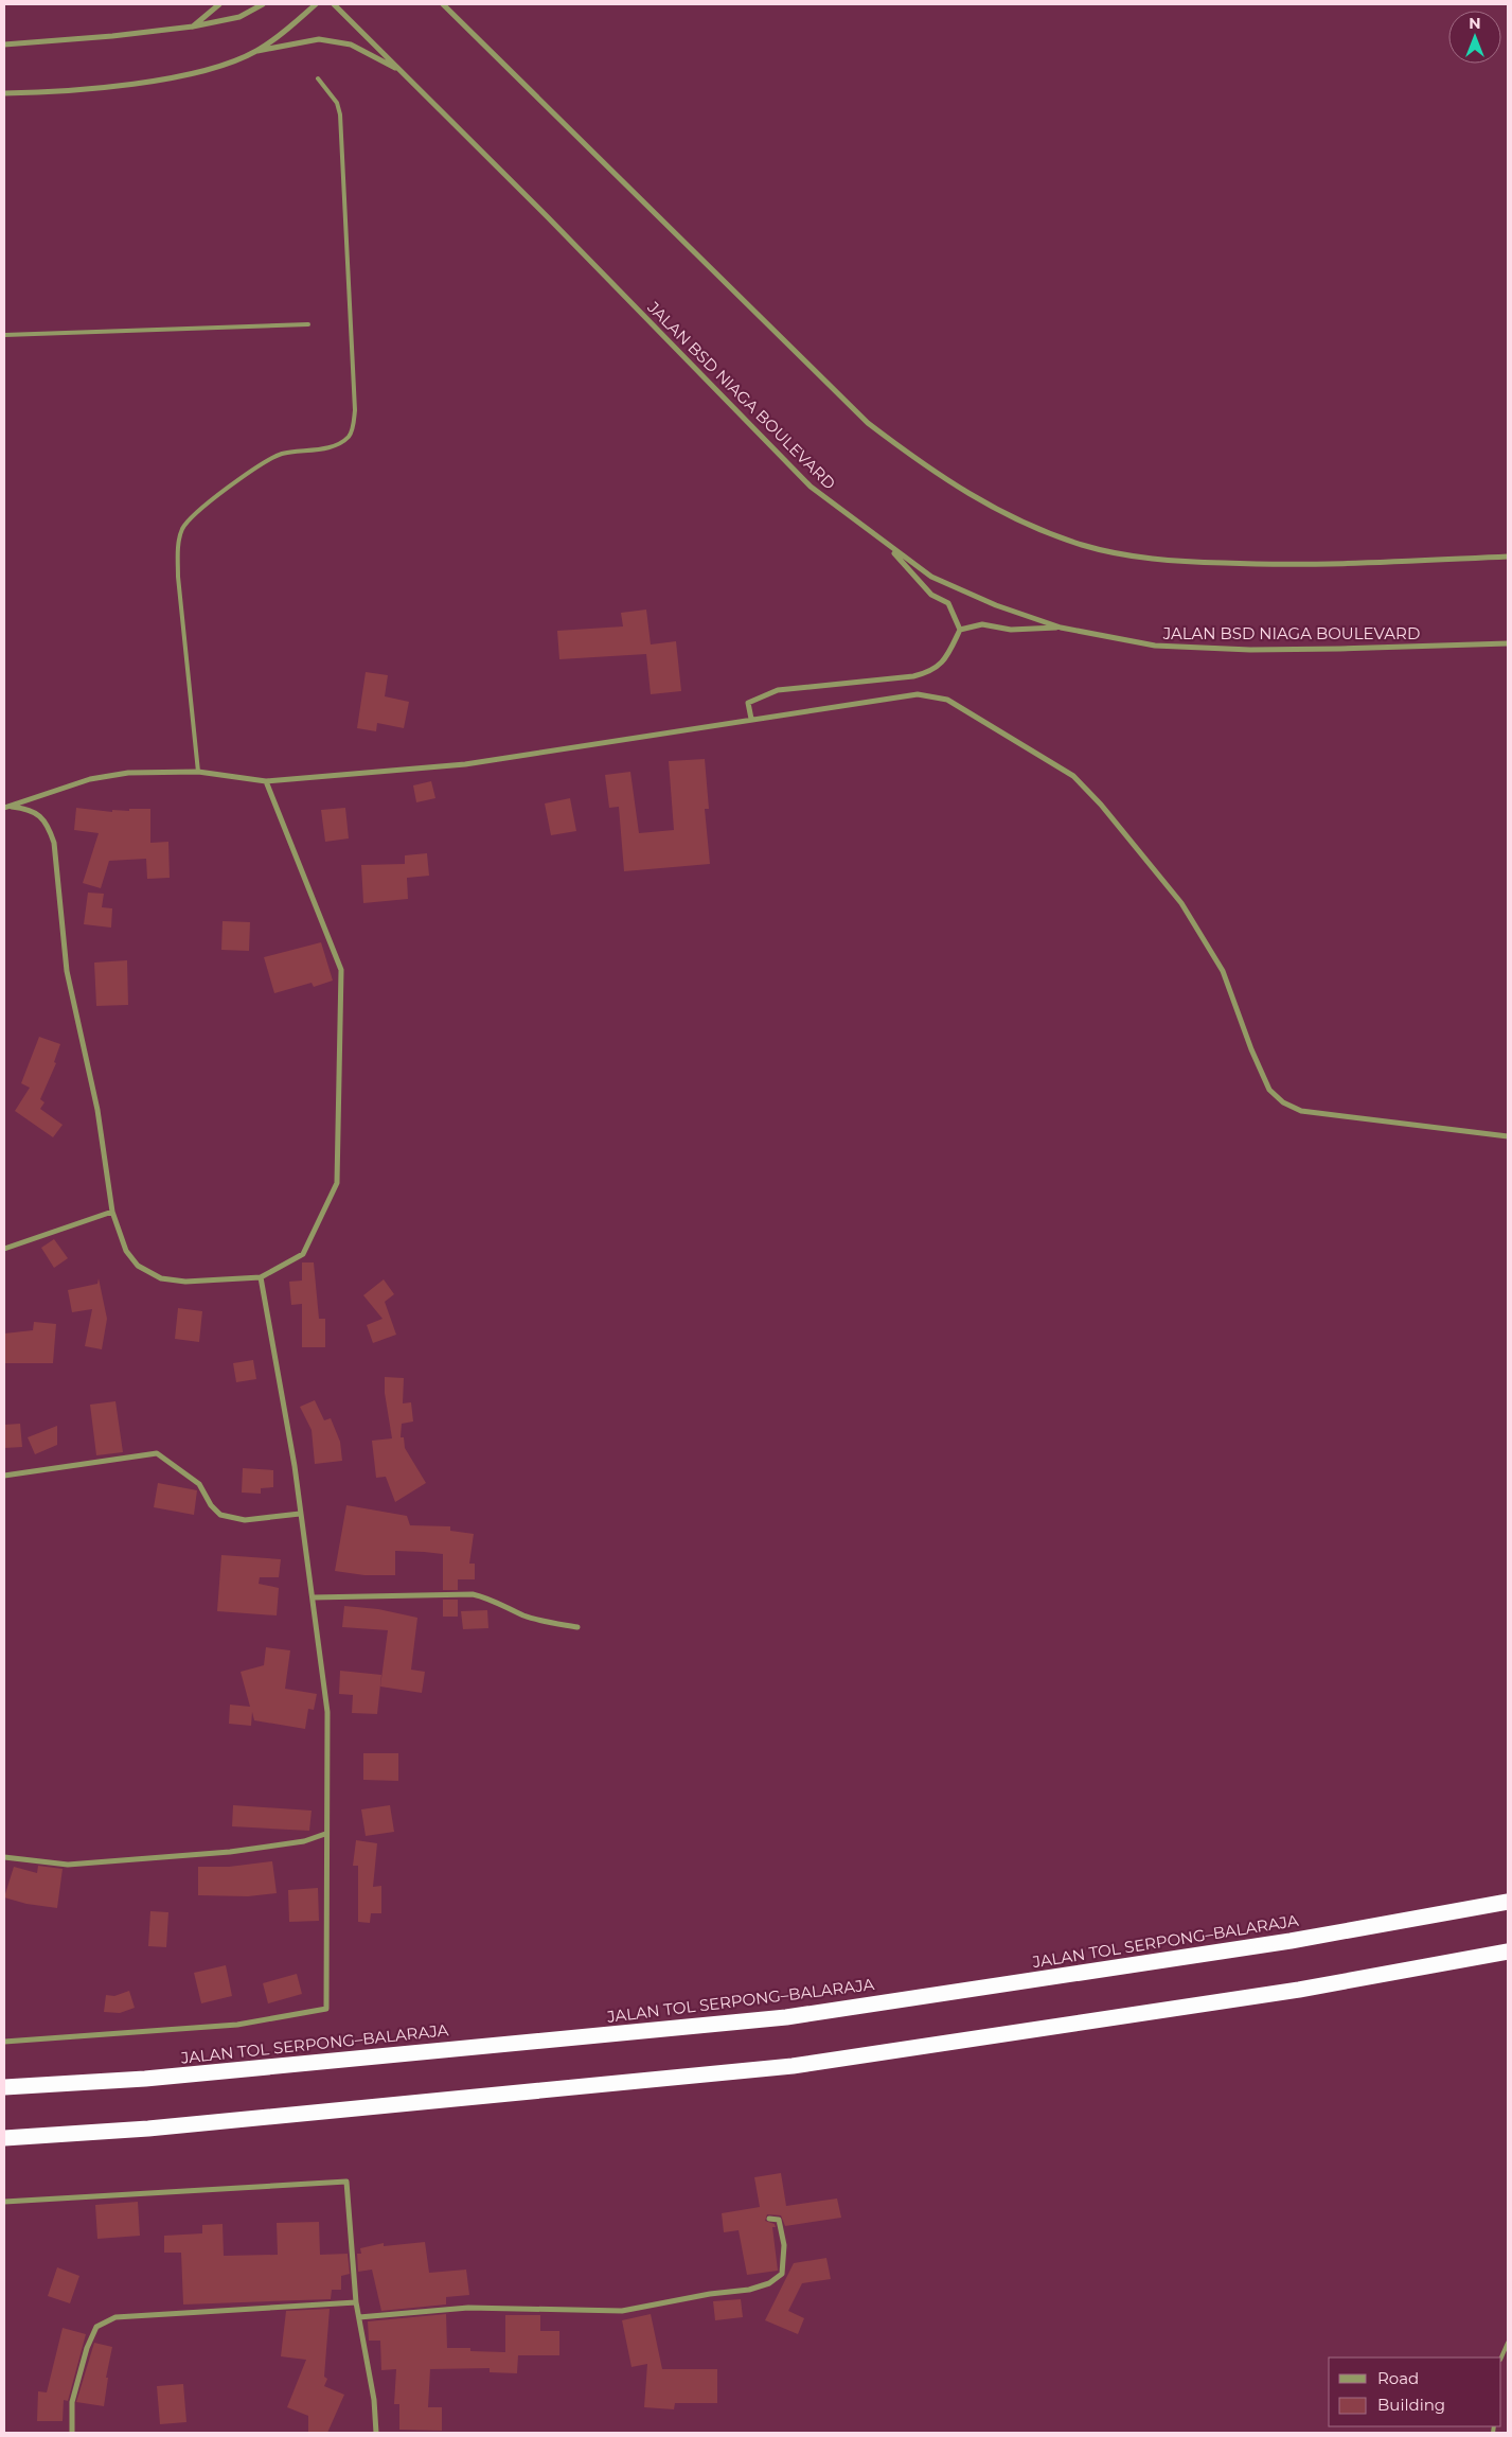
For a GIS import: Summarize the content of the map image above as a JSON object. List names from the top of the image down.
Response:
{
  "streets": {
    "highway": ["JALAN TOL SERPONG–BALARAJA"],
    "street": ["JALAN BSD NIAGA BOULEVARD"]
  },
  "legend": ["Road", "Building"],
  "north": "top"
}
